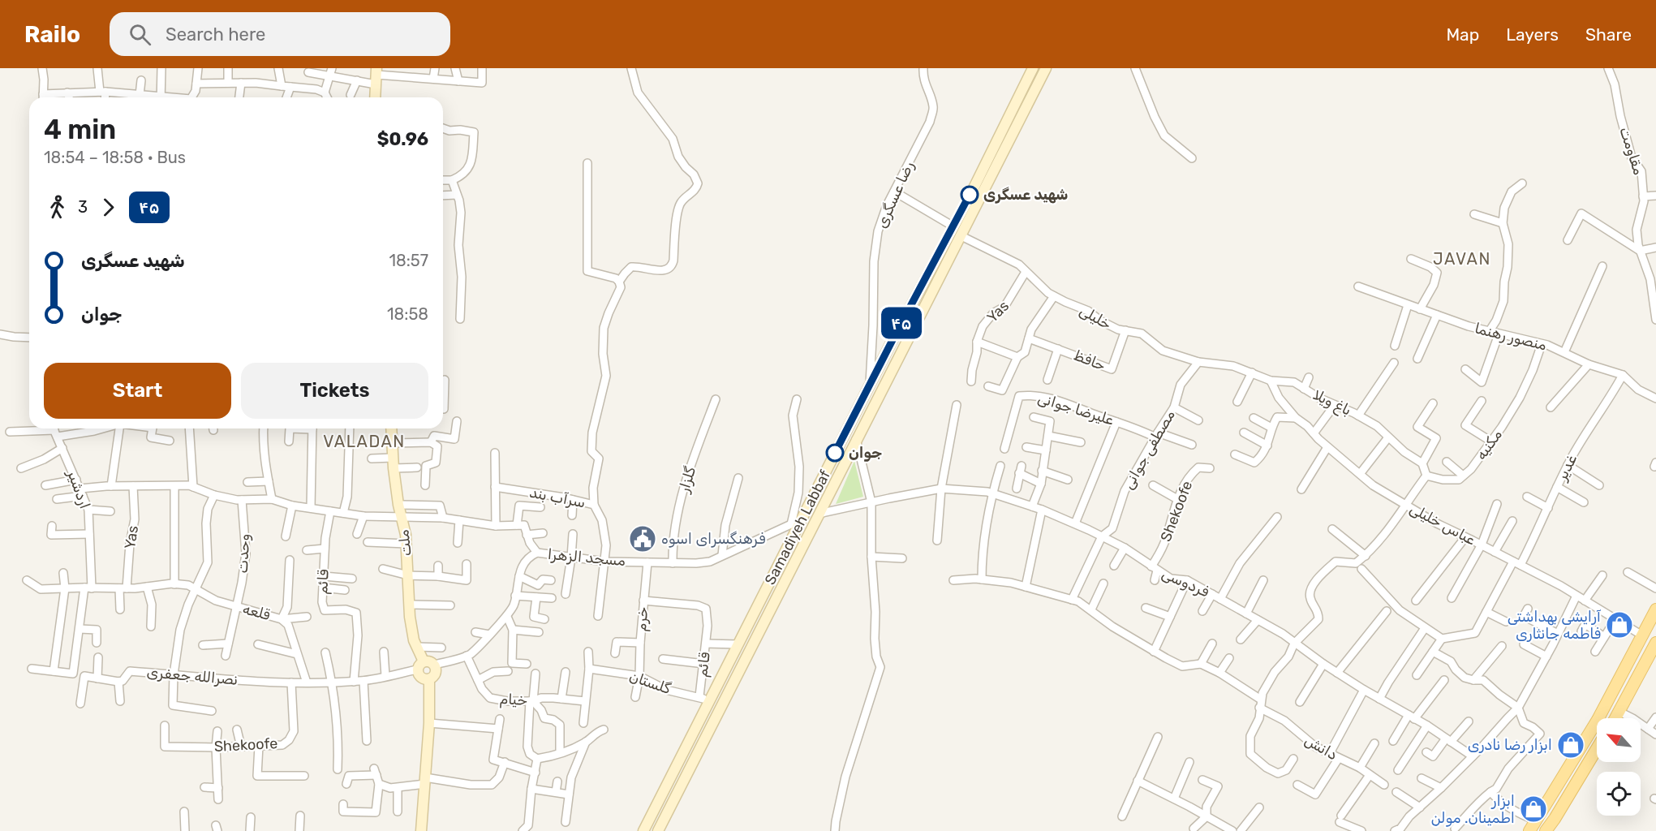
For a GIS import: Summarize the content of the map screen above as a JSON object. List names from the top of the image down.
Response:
{
  "streets": {
    "main road": ["Samadiyeh Labbaf", "ملت"],
    "street": [
      "مقاومت",
      "رضا عسگری",
      "Yas",
      "خلیلی",
      "منصور رهنما",
      "حافظ",
      "باغ ویلا",
      "علیرضا جوانی",
      "مکنیه",
      "مصطفی جوانی",
      "غدیر",
      "گلزار",
      "اردشیر",
      "سرآب بند",
      "Shekoofe",
      "عباس خلیلی",
      "وحدت",
      "مسجد الزهرا",
      "قائم",
      "فردوسی",
      "قلعه",
      "خرم",
      "نصرالله جعفری",
      "گلستان",
      "خیام",
      "دانش"
    ]
  },
  "crossings": [
    ["رضا عسگری", "Samadiyeh Labbaf"],
    ["Yas", "خلیلی"],
    ["Yas", "قلعه"],
    ["خلیلی", "حافظ"],
    ["خلیلی", "باغ ویلا"],
    ["خلیلی", "مصطفی جوانی"],
    ["خلیلی", "عباس خلیلی"],
    ["خلیلی", "Samadiyeh Labbaf"],
    ["منصور رهنما", "مکنیه"],
    ["منصور رهنما", "غدیر"],
    ["باغ ویلا", "عباس خلیلی"],
    ["علیرضا جوانی", "مصطفی جوانی"],
    ["مصطفی جوانی", "فردوسی"],
    ["غدیر", "عباس خلیلی"],
    ["گلزار", "مسجد الزهرا"],
    ["اردشیر", "قلعه"],
    ["سرآب بند", "مسجد الزهرا"],
    ["Shekoofe", "فردوسی"],
    ["Shekoofe", "نصرالله جعفری"],
    ["Samadiyeh Labbaf", "مسجد الزهرا"],
    ["Samadiyeh Labbaf", "فردوسی"],
    ["Samadiyeh Labbaf", "گلستان"],
    ["ملت", "مسجد الزهرا"],
    ["وحدت", "قلعه"],
    ["مسجد الزهرا", "خرم"],
    ["مسجد الزهرا", "خیام"],
    ["قائم", "خرم"],
    ["قائم", "گلستان"],
    ["فردوسی", "دانش"],
    ["قلعه", "نصرالله جعفری"],
    ["خرم", "گلستان"]
  ],
  "districts": ["JAVAN", "VALADAN"],
  "places": {
    "other": ["شهید عسگری", "جوان"],
    "public building": ["فرهنگسرای اسوه"],
    "shop": ["آرایشی بهداشتی فاطمه جانثاری", "ابزار رضا نادری", "ابزار اطمینان. مولن"]
  },
  "lines": ["bus line ۴۵"],
  "north": "top left",
  "page": {
    "header": "Railo",
    "search": "Search here",
    "nav": ["Map", "Layers", "Share"],
    "on_map": "۴۵",
    "heading": ["4 min", "18:54 – 18:58 · Bus", "$0.96"],
    "legs": ["3", "۴۵"],
    "list": [
      {
        "name": "شهید عسگری",
        "value": "18:57"
      },
      {
        "name": "جوان",
        "value": "18:58"
      }
    ],
    "buttons": ["Start", "Tickets"]
  }
}
